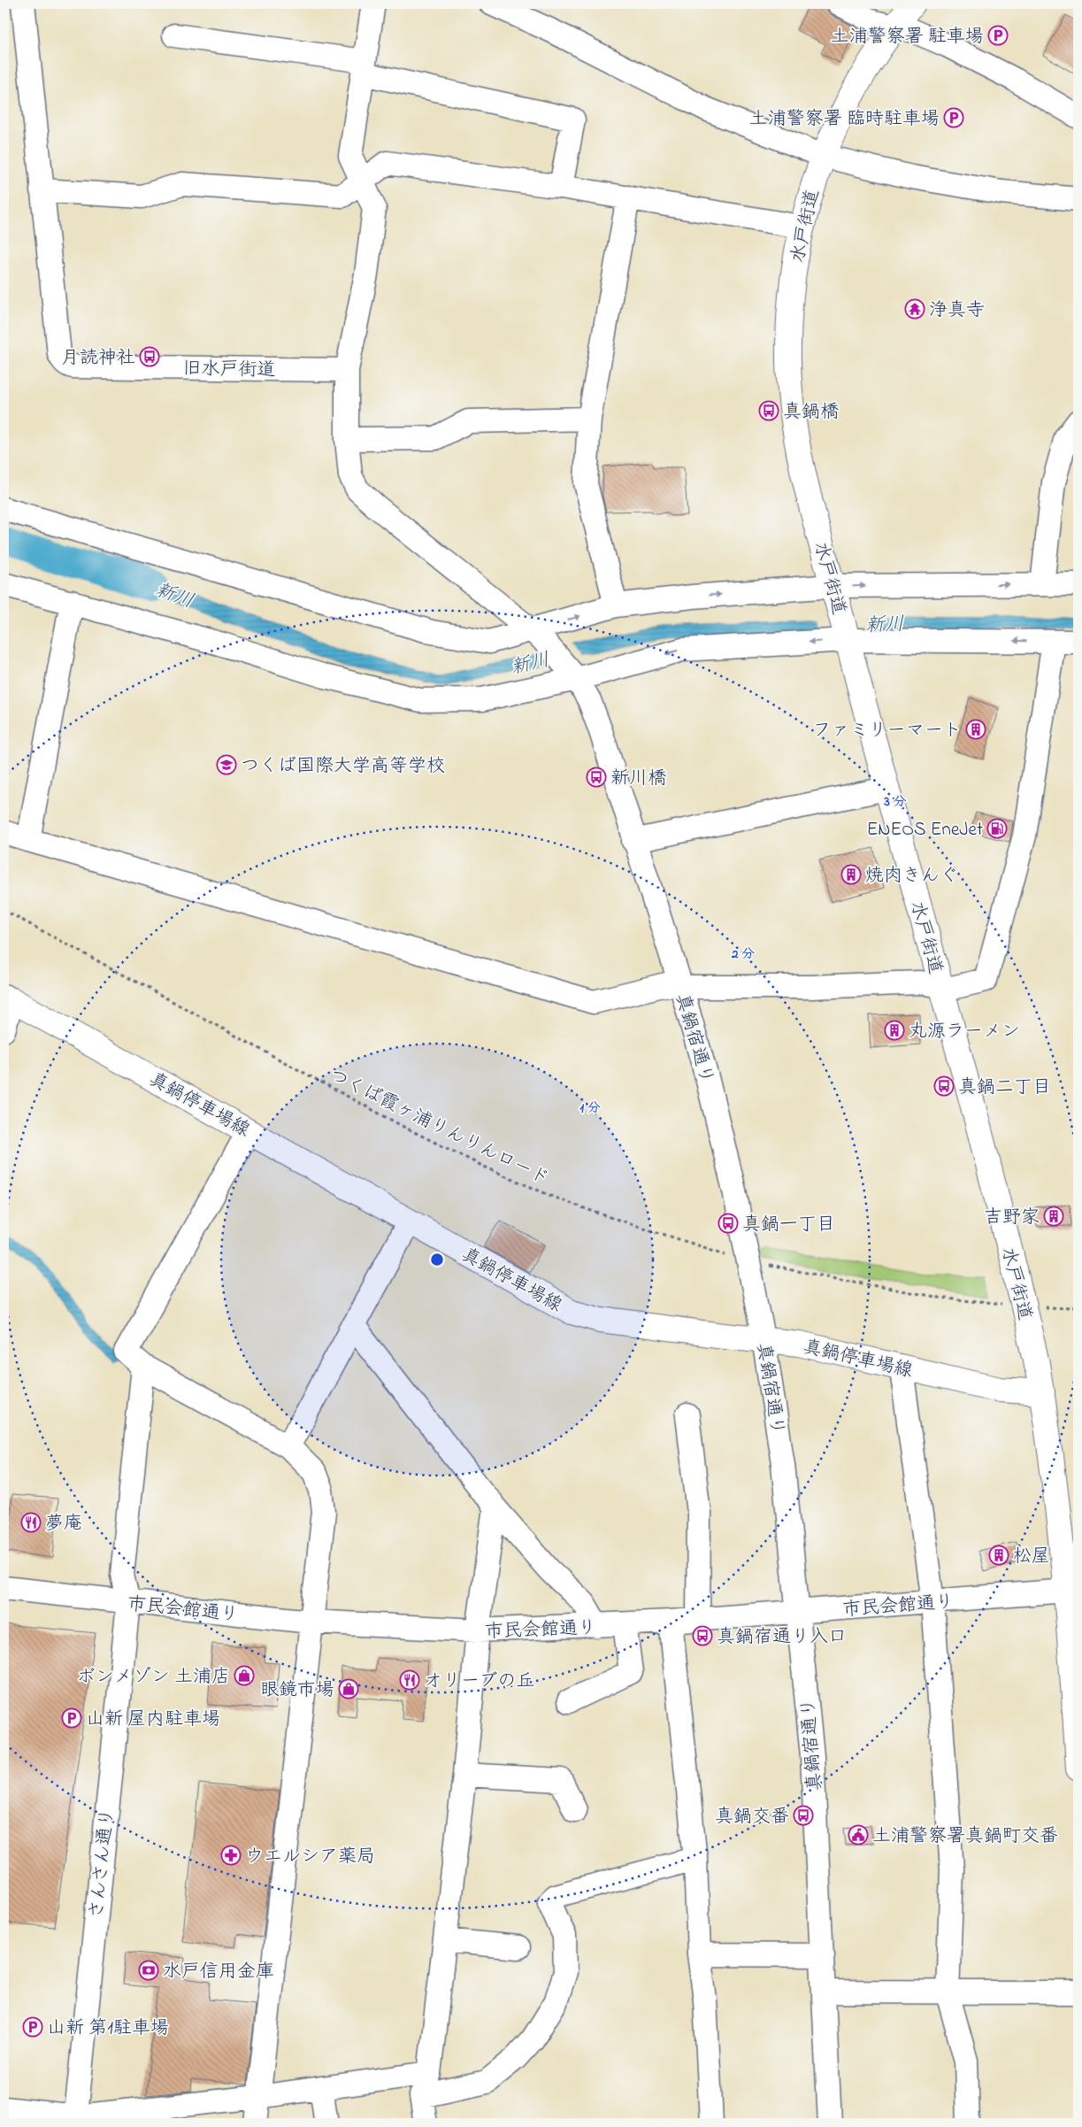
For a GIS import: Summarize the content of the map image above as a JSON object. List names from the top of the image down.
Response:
{
  "streets": {
    "main road": ["水戸街道", "真鍋停車場線"],
    "street": [
      "旧水戸街道",
      "真鍋宿通り",
      "市民会館通り",
      "さんさん通り"
    ],
    "path": ["つくば霞ヶ浦りんりんロード"]
  },
  "crossings": [
    ["水戸街道", "真鍋停車場線"],
    ["水戸街道", "つくば霞ヶ浦りんりんロード"],
    ["水戸街道", "市民会館通り"],
    ["真鍋宿通り", "真鍋停車場線"],
    ["真鍋宿通り", "つくば霞ヶ浦りんりんロード"],
    ["真鍋宿通り", "市民会館通り"],
    ["市民会館通り", "さんさん通り"]
  ],
  "water": ["新川"],
  "places": {
    "parking": [
      "土浦警察署 駐車場",
      "土浦警察署 臨時駐車場",
      "山新 屋内駐車場",
      "山新 第1駐車場"
    ],
    "temple": ["浄真寺"],
    "bus stop": [
      "月読神社",
      "真鍋橋",
      "新川橋",
      "真鍋二丁目",
      "真鍋一丁目",
      "真鍋宿通り入口",
      "真鍋交番"
    ],
    "building": [
      "ファミリーマート",
      "焼肉きんぐ",
      "丸源ラーメン",
      "吉野家",
      "松屋"
    ],
    "school or university": ["つくば国際大学高等学校"],
    "fuel station": ["ENEOS EneJet"],
    "restaurant": ["夢庵", "オリーブの丘"],
    "shop": ["ボンメゾン 土浦店", "眼鏡市場"],
    "public building": ["土浦警察署真鍋町交番"],
    "pharmacy": ["ウエルシア薬局"],
    "bank": ["水戸信用金庫"]
  },
  "rings": ["3 分", "2 分", "1 分"]
}
